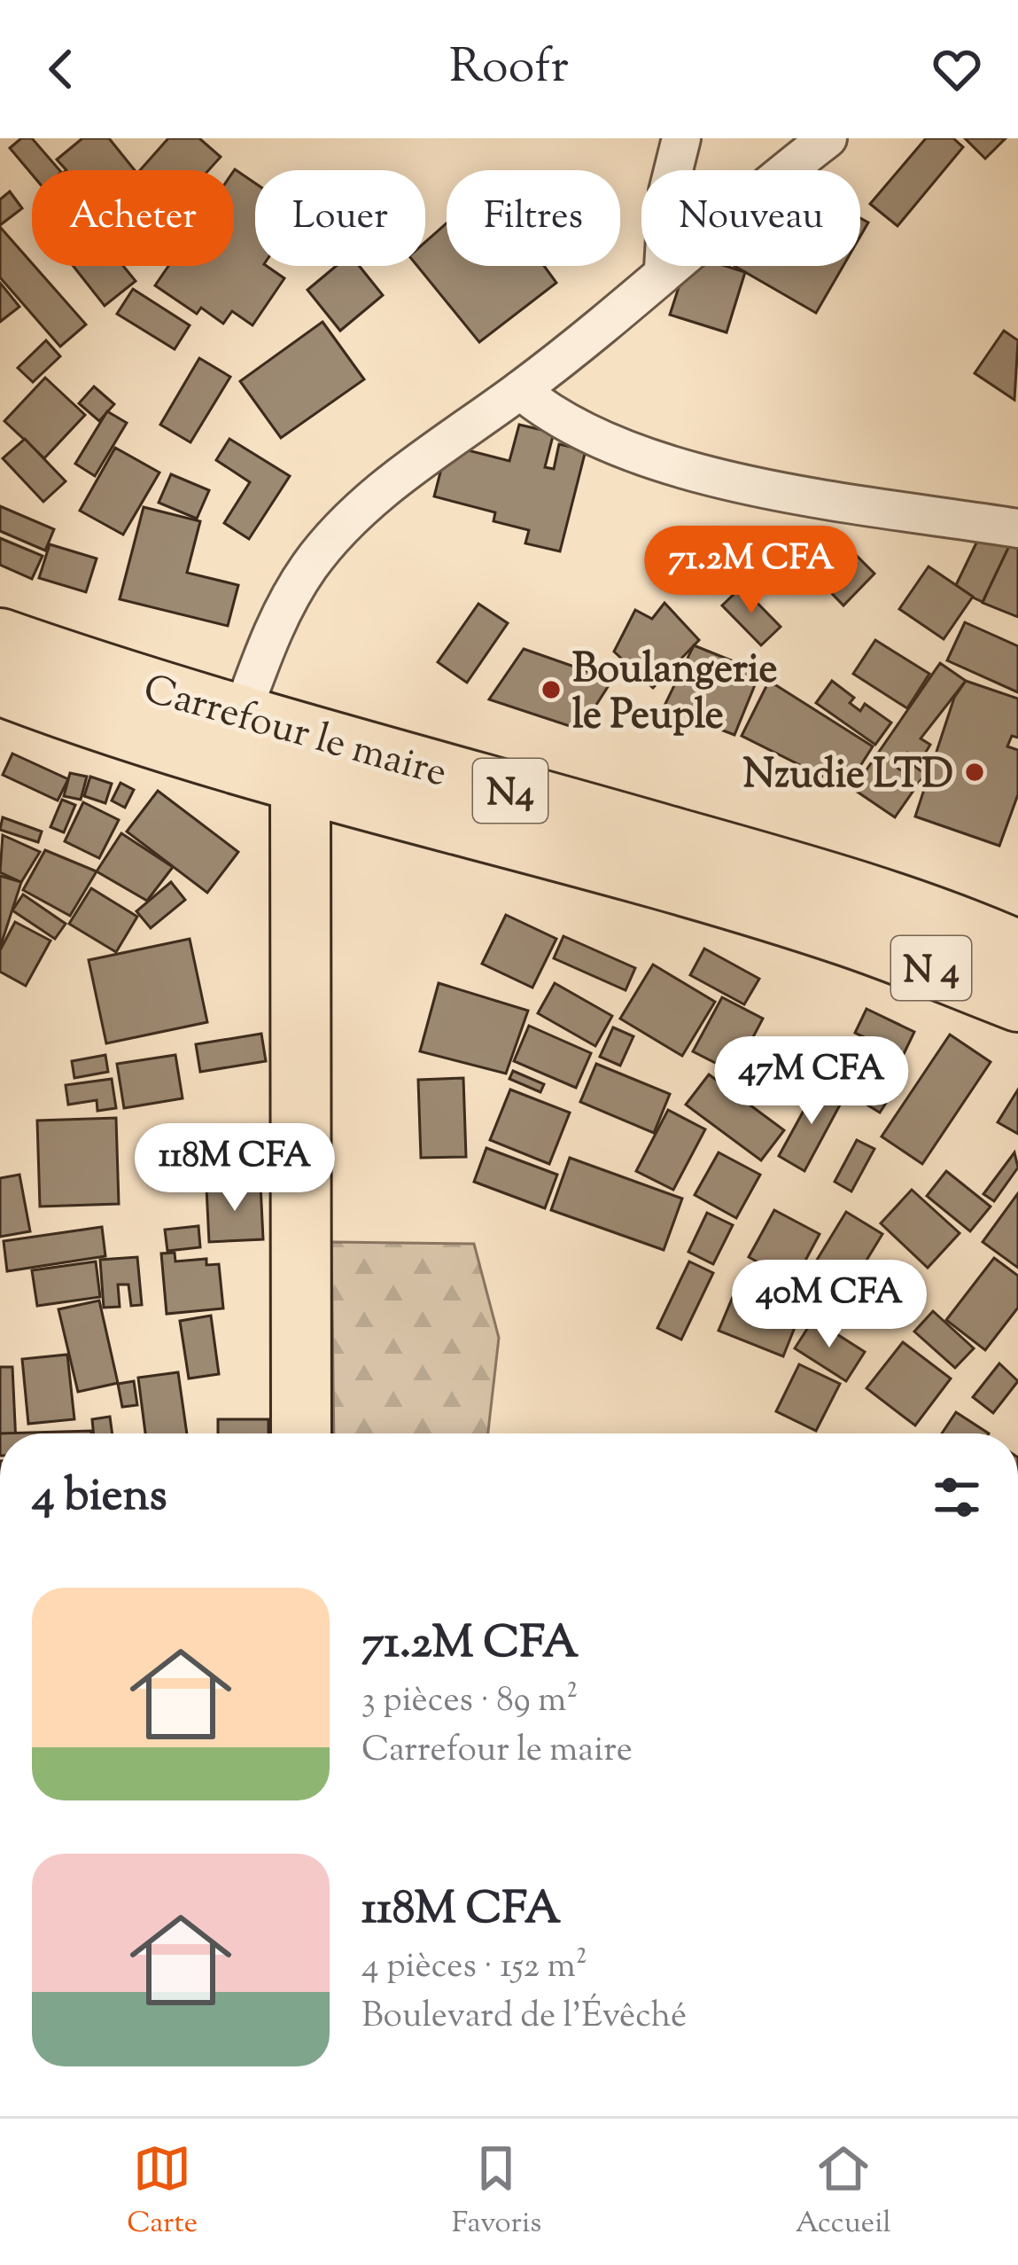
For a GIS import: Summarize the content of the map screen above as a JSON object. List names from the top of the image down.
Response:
{
  "streets": {
    "main road": ["Carrefour le maire", "N4", "N 4"]
  },
  "crossings": [
    ["Carrefour le maire", "N 4"]
  ],
  "places": ["Boulangerie le Peuple", "Nzudie LTD"],
  "page": {
    "header": "Roofr",
    "chip": [
      "Acheter",
      "Louer",
      "Filtres",
      "Nouveau"
    ],
    "price": [
      "71.2M CFA",
      "47M CFA",
      "118M CFA",
      "40M CFA"
    ],
    "heading": "4 biens",
    "list": [
      {
        "name": "71.2M CFA",
        "note": "3 pièces · 89 m² · Carrefour le maire"
      },
      {
        "name": "118M CFA",
        "note": "4 pièces · 152 m² · Boulevard de l'Évêché"
      }
    ],
    "tabs": ["Carte", "Favoris", "Accueil"]
  }
}
